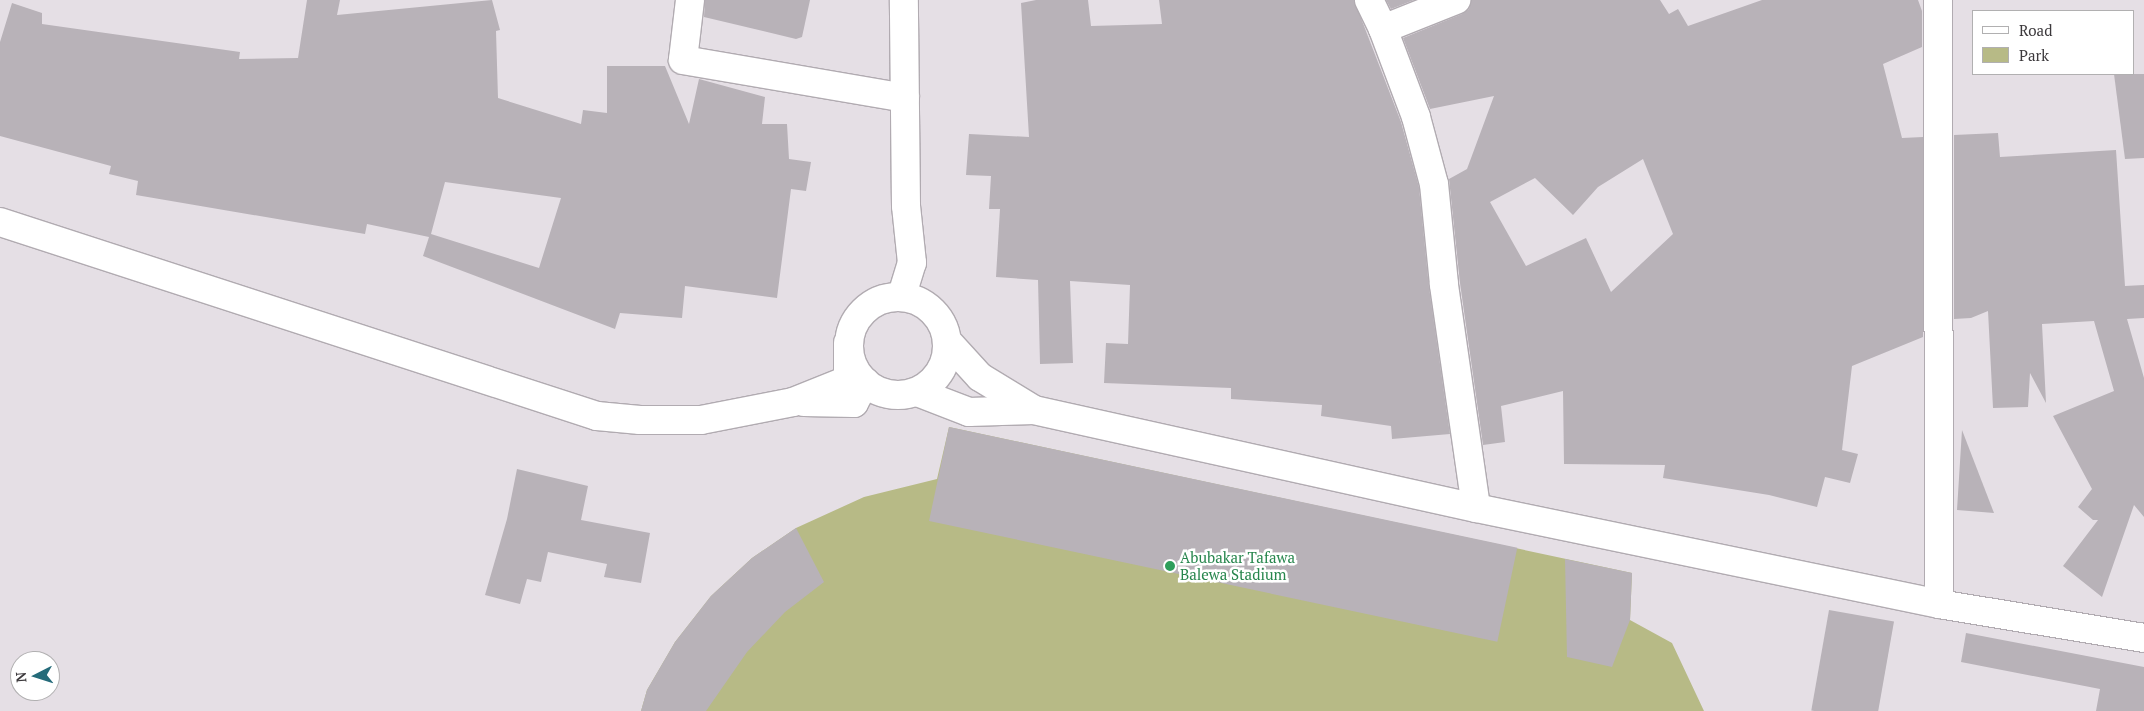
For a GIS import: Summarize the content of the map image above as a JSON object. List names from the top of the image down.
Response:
{
  "places": ["Abubakar Tafawa Balewa Stadium"],
  "legend": ["Road", "Park"],
  "north": "left"
}
